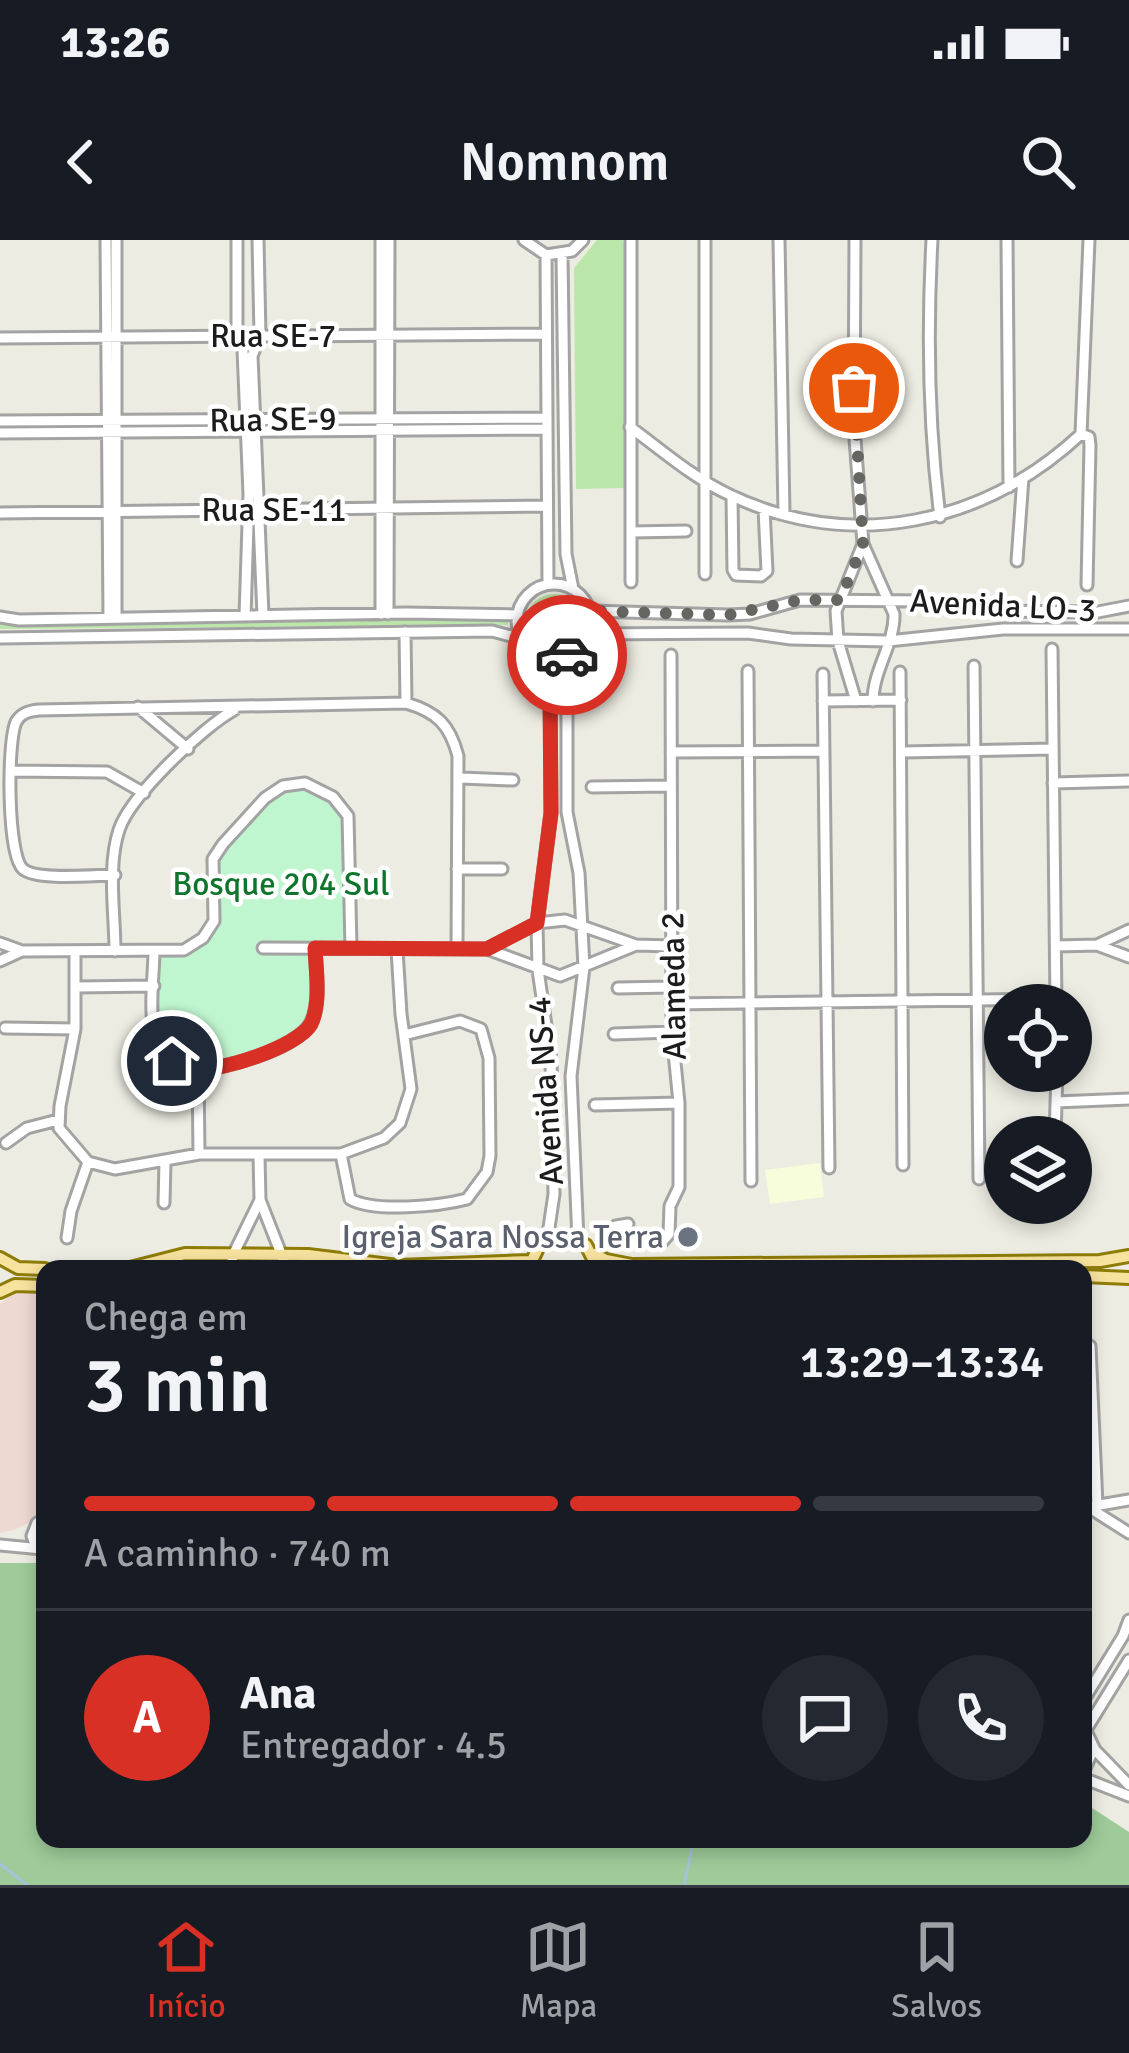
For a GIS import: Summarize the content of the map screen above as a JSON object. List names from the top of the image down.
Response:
{
  "streets": {
    "street": [
      "Rua SE-7",
      "Rua SE-9",
      "Rua SE-11",
      "Avenida LO-3",
      "Alameda 2",
      "Avenida NS-4"
    ]
  },
  "crossings": [
    ["Avenida LO-3", "Avenida NS-4"]
  ],
  "parks": ["Bosque 204 Sul"],
  "places": ["Igreja Sara Nossa Terra"],
  "page": {
    "status": "13:26",
    "header": "Nomnom",
    "heading": ["3 min", "Chega em", "13:29–13:34"],
    "panel": ["Ana", "Entregador · 4.5"],
    "bar": "A caminho · 740 m",
    "round": "A",
    "tabs": ["Início", "Mapa", "Salvos"]
  }
}
